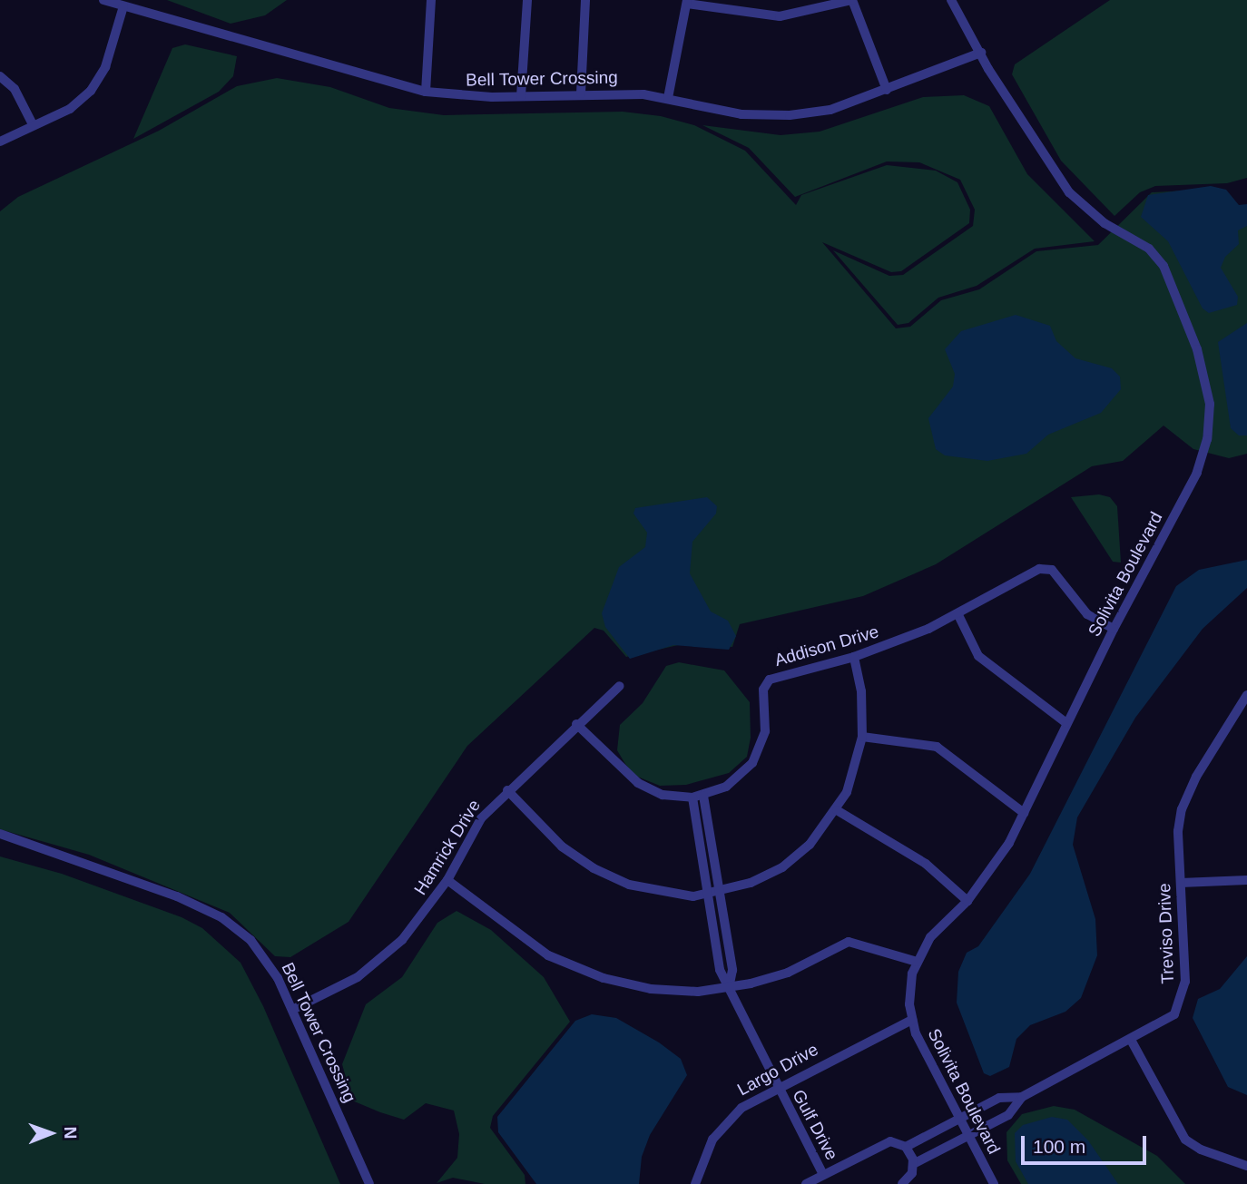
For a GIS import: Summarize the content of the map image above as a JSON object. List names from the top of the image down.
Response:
{
  "streets": {
    "street": [
      "Bell Tower Crossing",
      "Solivita Boulevard",
      "Addison Drive",
      "Hamrick Drive",
      "Treviso Drive",
      "Largo Drive",
      "Gulf Drive"
    ]
  },
  "crossings": [
    ["Bell Tower Crossing", "Solivita Boulevard"],
    ["Bell Tower Crossing", "Hamrick Drive"],
    ["Solivita Boulevard", "Addison Drive"],
    ["Solivita Boulevard", "Treviso Drive"],
    ["Solivita Boulevard", "Largo Drive"],
    ["Addison Drive", "Hamrick Drive"],
    ["Addison Drive", "Gulf Drive"],
    ["Largo Drive", "Gulf Drive"]
  ],
  "scale_bar": "100 m",
  "north": "right"
}
